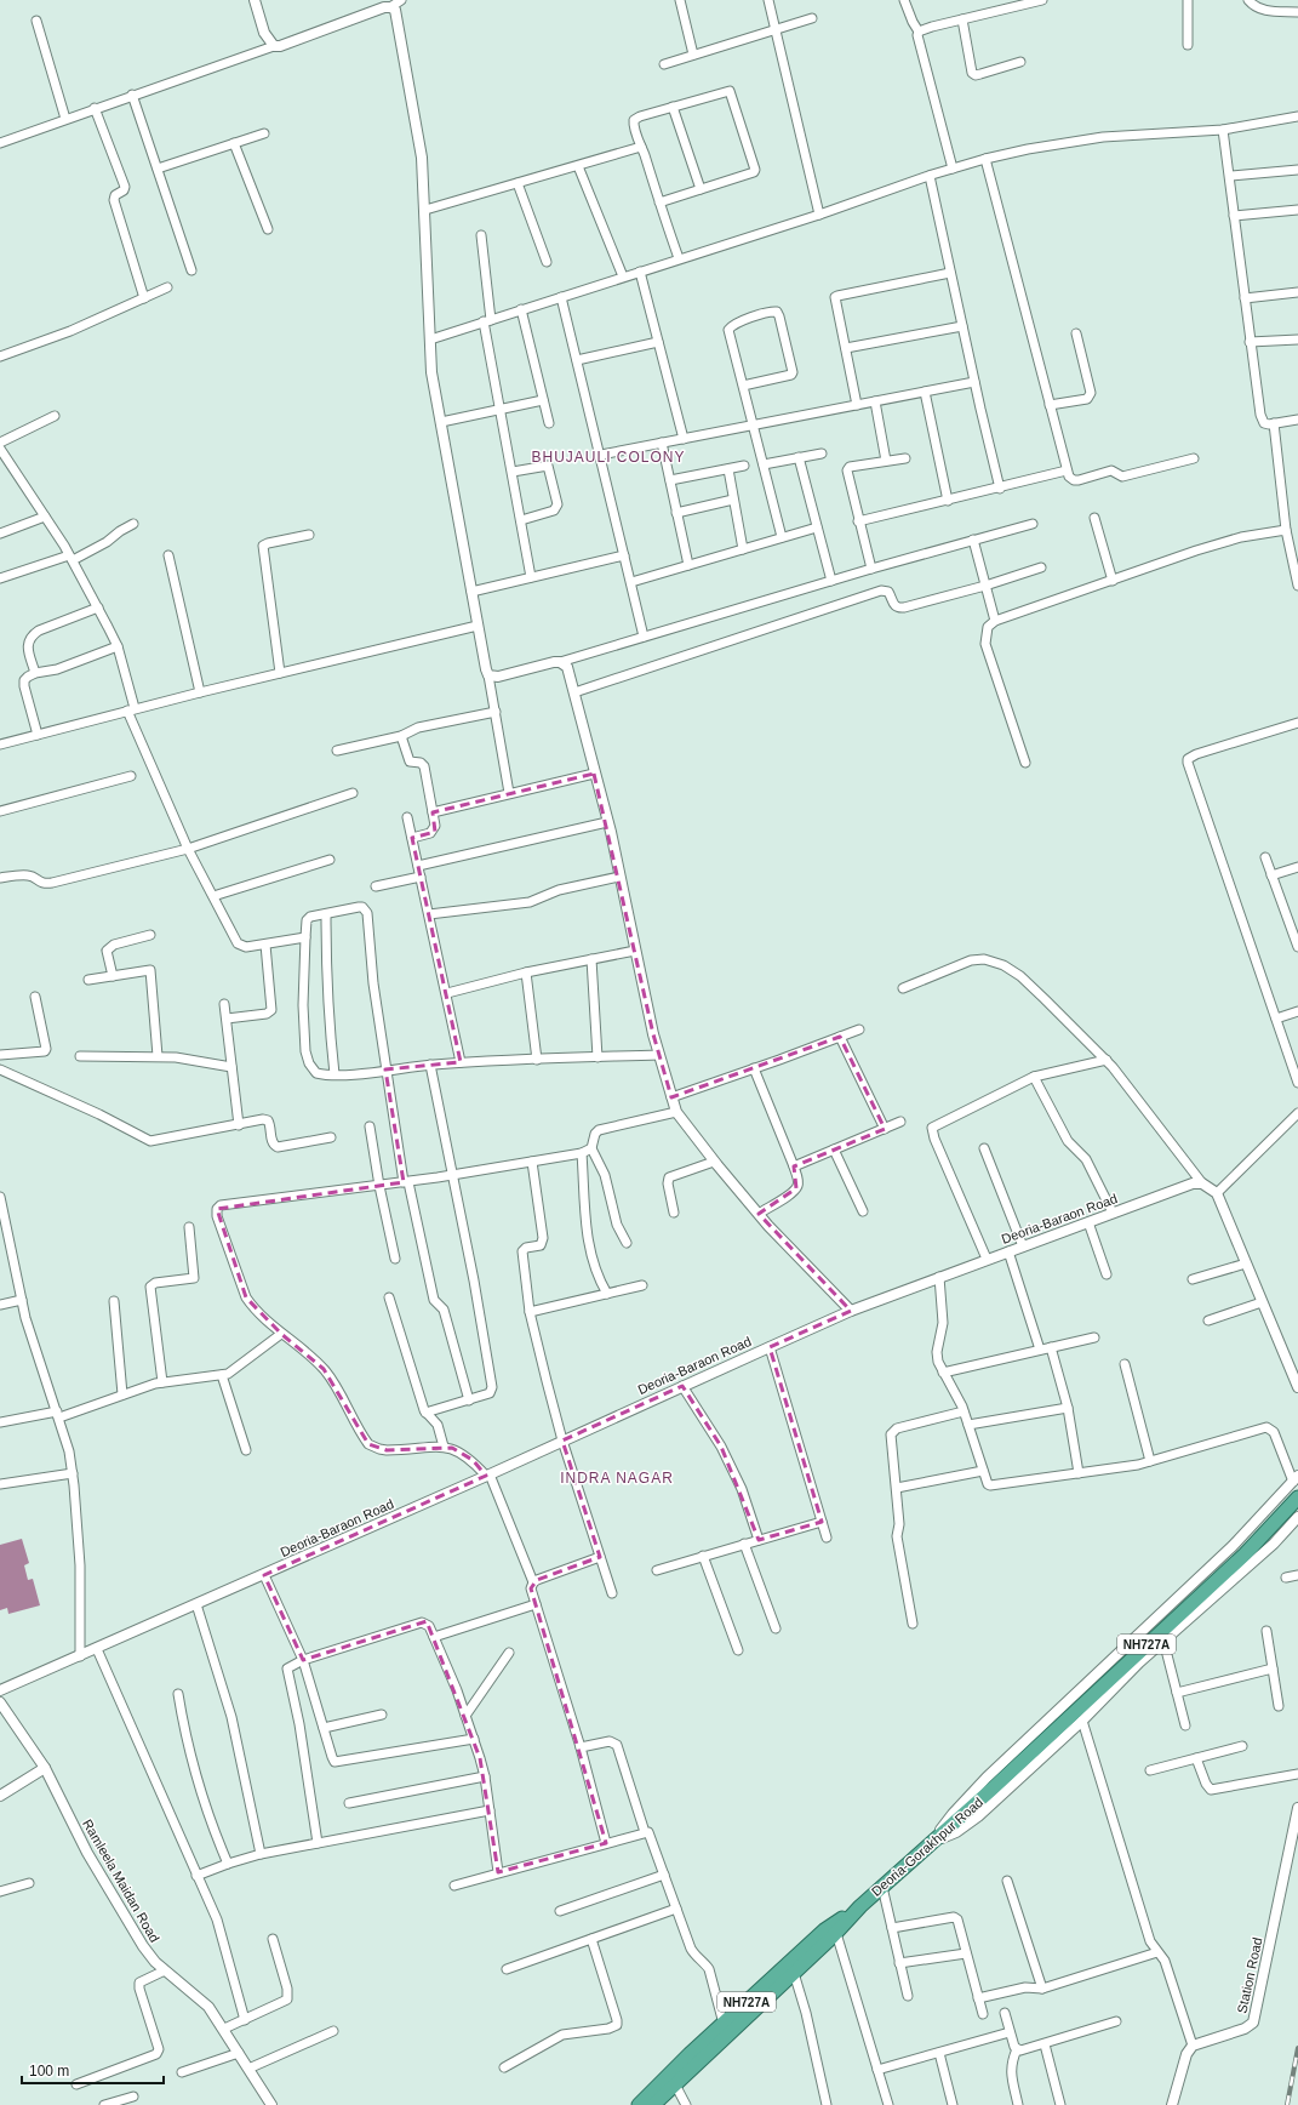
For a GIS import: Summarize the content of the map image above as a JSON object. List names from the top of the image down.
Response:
{
  "streets": {
    "highway": ["NH727A", "Deoria-Gorakhpur Road"],
    "street": ["Deoria-Baraon Road", "Ramleela Maidan Road", "Station Road"]
  },
  "crossings": [
    ["NH727A", "Deoria-Gorakhpur Road"]
  ],
  "districts": ["BHUJAULI COLONY", "INDRA NAGAR"],
  "scale_bar": "100 m"
}
